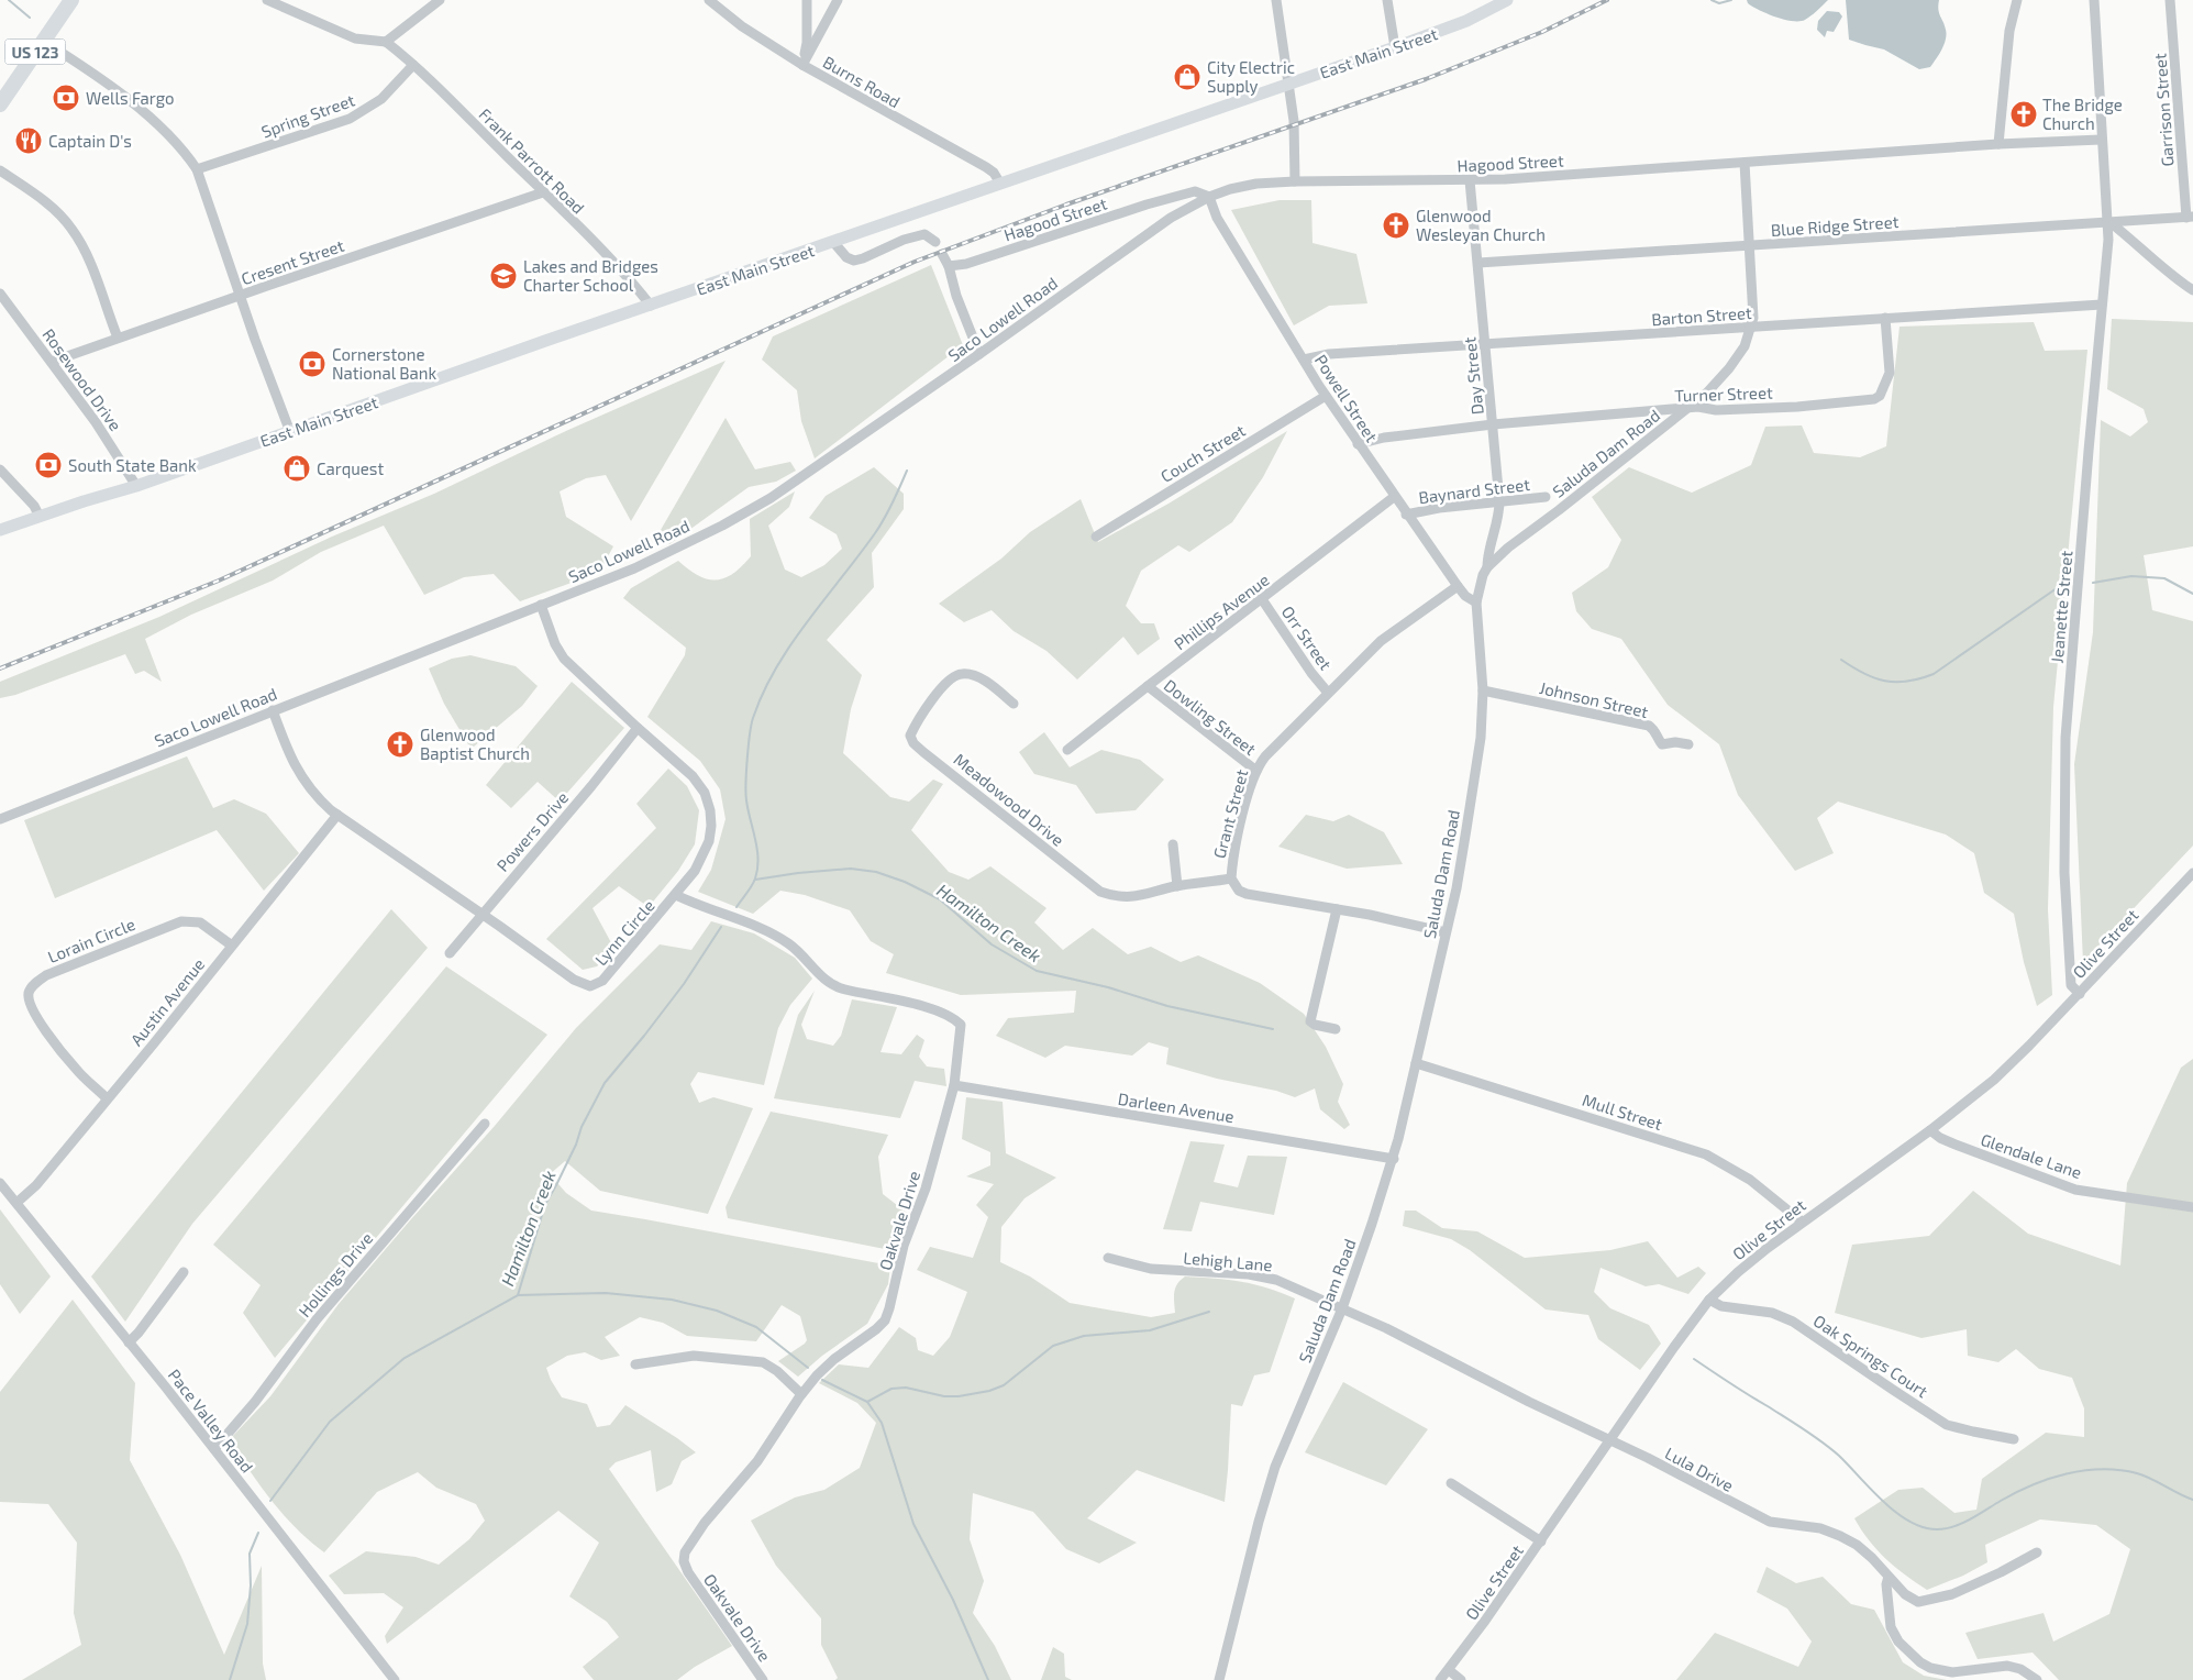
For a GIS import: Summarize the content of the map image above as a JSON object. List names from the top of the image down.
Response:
{
  "streets": {
    "highway": ["US 123"],
    "main road": ["East Main Street"],
    "street": [
      "Burns Road",
      "Garrison Street",
      "Spring Street",
      "Frank Parrott Road",
      "Hagood Street",
      "Blue Ridge Street",
      "Cresent Street",
      "Barton Street",
      "Saco Lowell Road",
      "Day Street",
      "Rosewood Drive",
      "Turner Street",
      "Powell Street",
      "Couch Street",
      "Saluda Dam Road",
      "Baynard Street",
      "Jeanette Street",
      "Phillips Avenue",
      "Orr Street",
      "Johnson Street",
      "Dowling Street",
      "Meadowood Drive",
      "Grant Street",
      "Powers Drive",
      "Lynn Circle",
      "Lorain Circle",
      "Olive Street",
      "Austin Avenue",
      "Darleen Avenue",
      "Mull Street",
      "Glendale Lane",
      "Oakvale Drive",
      "Lehigh Lane",
      "Hollings Drive",
      "Oak Springs Court",
      "Pace Valley Road",
      "Lula Drive"
    ]
  },
  "crossings": [
    ["East Main Street", "Burns Road"],
    ["East Main Street", "Frank Parrott Road"],
    ["East Main Street", "Rosewood Drive"],
    ["Garrison Street", "Blue Ridge Street"],
    ["Spring Street", "Frank Parrott Road"],
    ["Frank Parrott Road", "Cresent Street"],
    ["Hagood Street", "Saco Lowell Road"],
    ["Hagood Street", "Day Street"],
    ["Hagood Street", "Powell Street"],
    ["Hagood Street", "Saluda Dam Road"],
    ["Hagood Street", "Jeanette Street"],
    ["Blue Ridge Street", "Day Street"],
    ["Blue Ridge Street", "Saluda Dam Road"],
    ["Blue Ridge Street", "Jeanette Street"],
    ["Cresent Street", "Rosewood Drive"],
    ["Barton Street", "Day Street"],
    ["Barton Street", "Turner Street"],
    ["Barton Street", "Powell Street"],
    ["Barton Street", "Saluda Dam Road"],
    ["Barton Street", "Jeanette Street"],
    ["Saco Lowell Road", "Powell Street"],
    ["Saco Lowell Road", "Lynn Circle"],
    ["Day Street", "Turner Street"],
    ["Day Street", "Saluda Dam Road"],
    ["Day Street", "Baynard Street"],
    ["Turner Street", "Powell Street"],
    ["Turner Street", "Saluda Dam Road"],
    ["Powell Street", "Couch Street"],
    ["Powell Street", "Saluda Dam Road"],
    ["Powell Street", "Baynard Street"],
    ["Powell Street", "Phillips Avenue"],
    ["Powell Street", "Grant Street"],
    ["Saluda Dam Road", "Johnson Street"],
    ["Saluda Dam Road", "Grant Street"],
    ["Saluda Dam Road", "Darleen Avenue"],
    ["Saluda Dam Road", "Mull Street"],
    ["Saluda Dam Road", "Lehigh Lane"],
    ["Saluda Dam Road", "Lula Drive"],
    ["Jeanette Street", "Olive Street"],
    ["Phillips Avenue", "Orr Street"],
    ["Phillips Avenue", "Dowling Street"],
    ["Orr Street", "Grant Street"],
    ["Dowling Street", "Grant Street"],
    ["Meadowood Drive", "Grant Street"],
    ["Powers Drive", "Lynn Circle"],
    ["Lynn Circle", "Austin Avenue"],
    ["Lynn Circle", "Oakvale Drive"],
    ["Lorain Circle", "Austin Avenue"],
    ["Olive Street", "Mull Street"],
    ["Olive Street", "Glendale Lane"],
    ["Olive Street", "Oak Springs Court"],
    ["Olive Street", "Lula Drive"],
    ["Austin Avenue", "Pace Valley Road"],
    ["Darleen Avenue", "Oakvale Drive"],
    ["Lehigh Lane", "Lula Drive"],
    ["Hollings Drive", "Pace Valley Road"]
  ],
  "water": ["Hamilton Creek"],
  "places": {
    "shop": ["City Electric Supply", "Carquest"],
    "bank": ["Wells Fargo", "Cornerstone National Bank", "South State Bank"],
    "church": ["The Bridge Church", "Glenwood Wesleyan Church", "Glenwood Baptist Church"],
    "restaurant": ["Captain D's"],
    "school or university": ["Lakes and Bridges Charter School"]
  }
}
